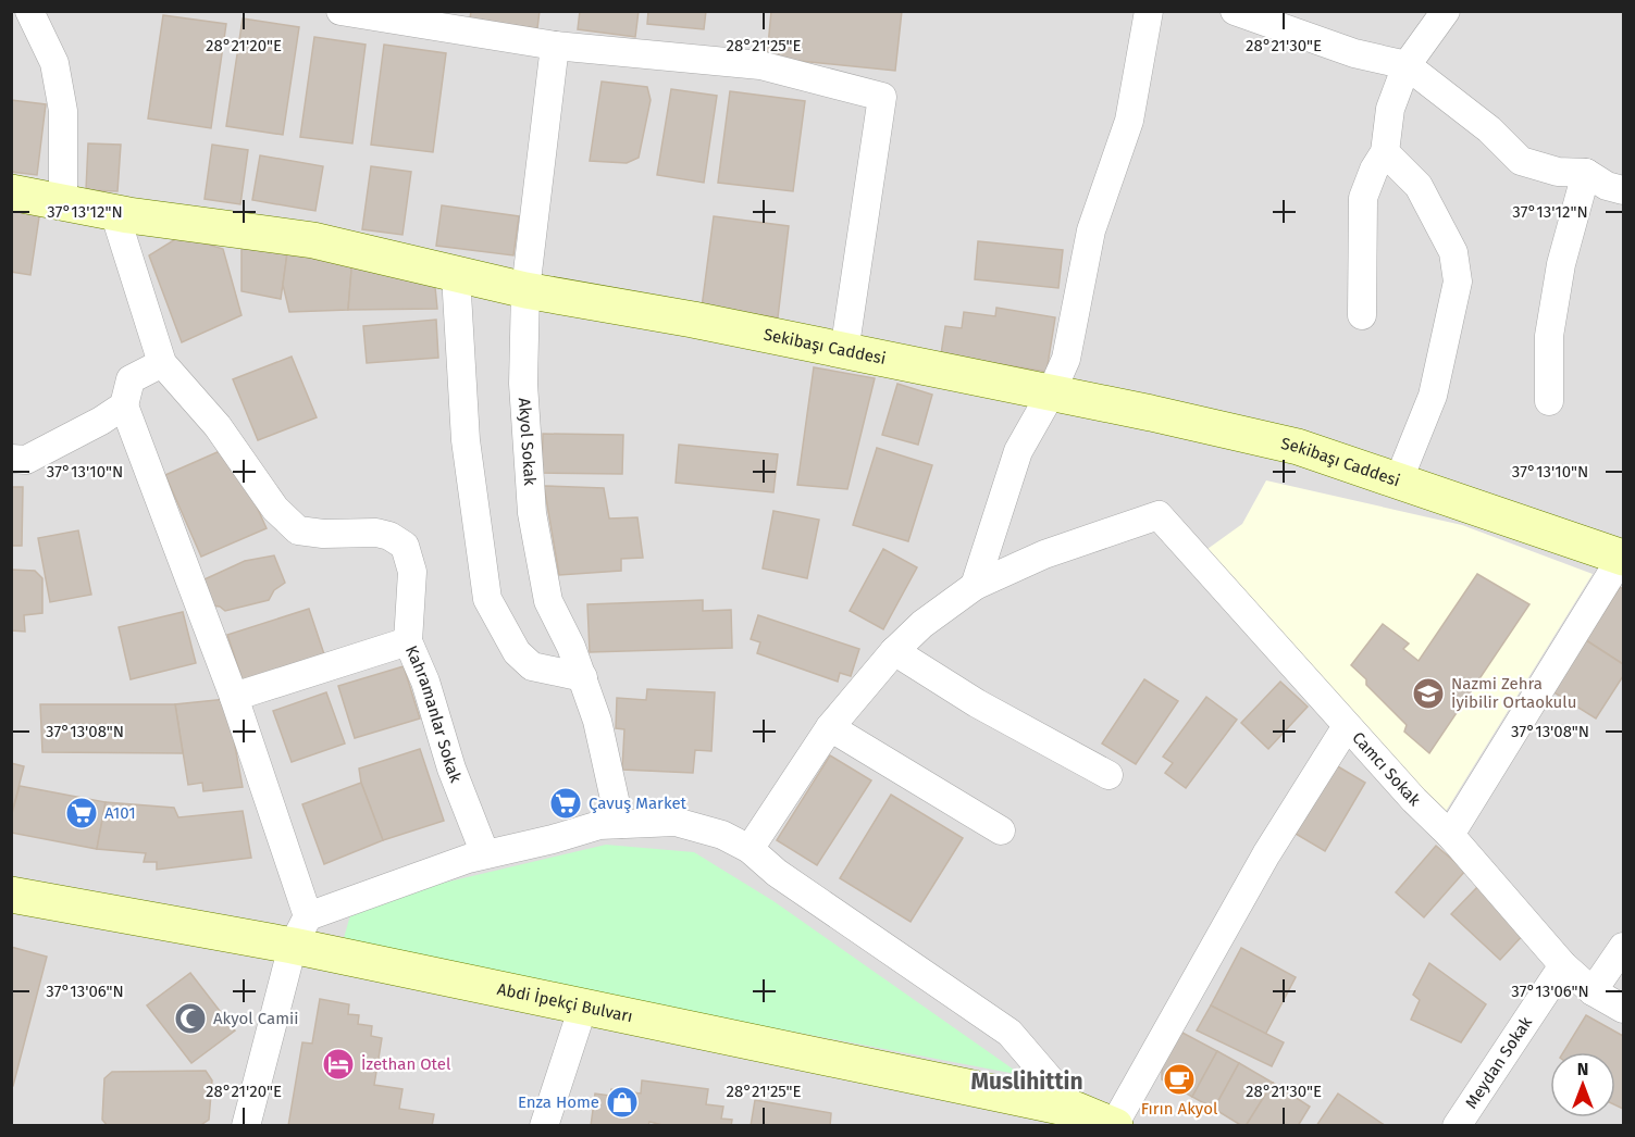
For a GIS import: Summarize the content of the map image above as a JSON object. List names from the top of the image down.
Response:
{
  "streets": {
    "street": [
      "Sekibaşı Caddesi",
      "Akyol Sokak",
      "Kahramanlar Sokak",
      "Camcı Sokak",
      "Abdi İpekçi Bulvarı",
      "Meydan Sokak"
    ]
  },
  "crossings": [
    ["Sekibaşı Caddesi", "Akyol Sokak"],
    ["Sekibaşı Caddesi", "Kahramanlar Sokak"],
    ["Camcı Sokak", "Meydan Sokak"]
  ],
  "districts": ["Muslihittin"],
  "places": {
    "school or university": ["Nazmi Zehra İyibilir Ortaokulu"],
    "supermarket": ["Çavuş Market", "A101"],
    "mosque": ["Akyol Camii"],
    "hotel": ["İzethan Otel"],
    "cafe": ["Fırın Akyol"],
    "shop": ["Enza Home"]
  },
  "north": "top",
  "coordinates": [
    "28°21'20\"E",
    "28°21'25\"E",
    "28°21'30\"E",
    "37°13'12\"N",
    "37°13'10\"N",
    "37°13'08\"N",
    "37°13'06\"N"
  ]
}
